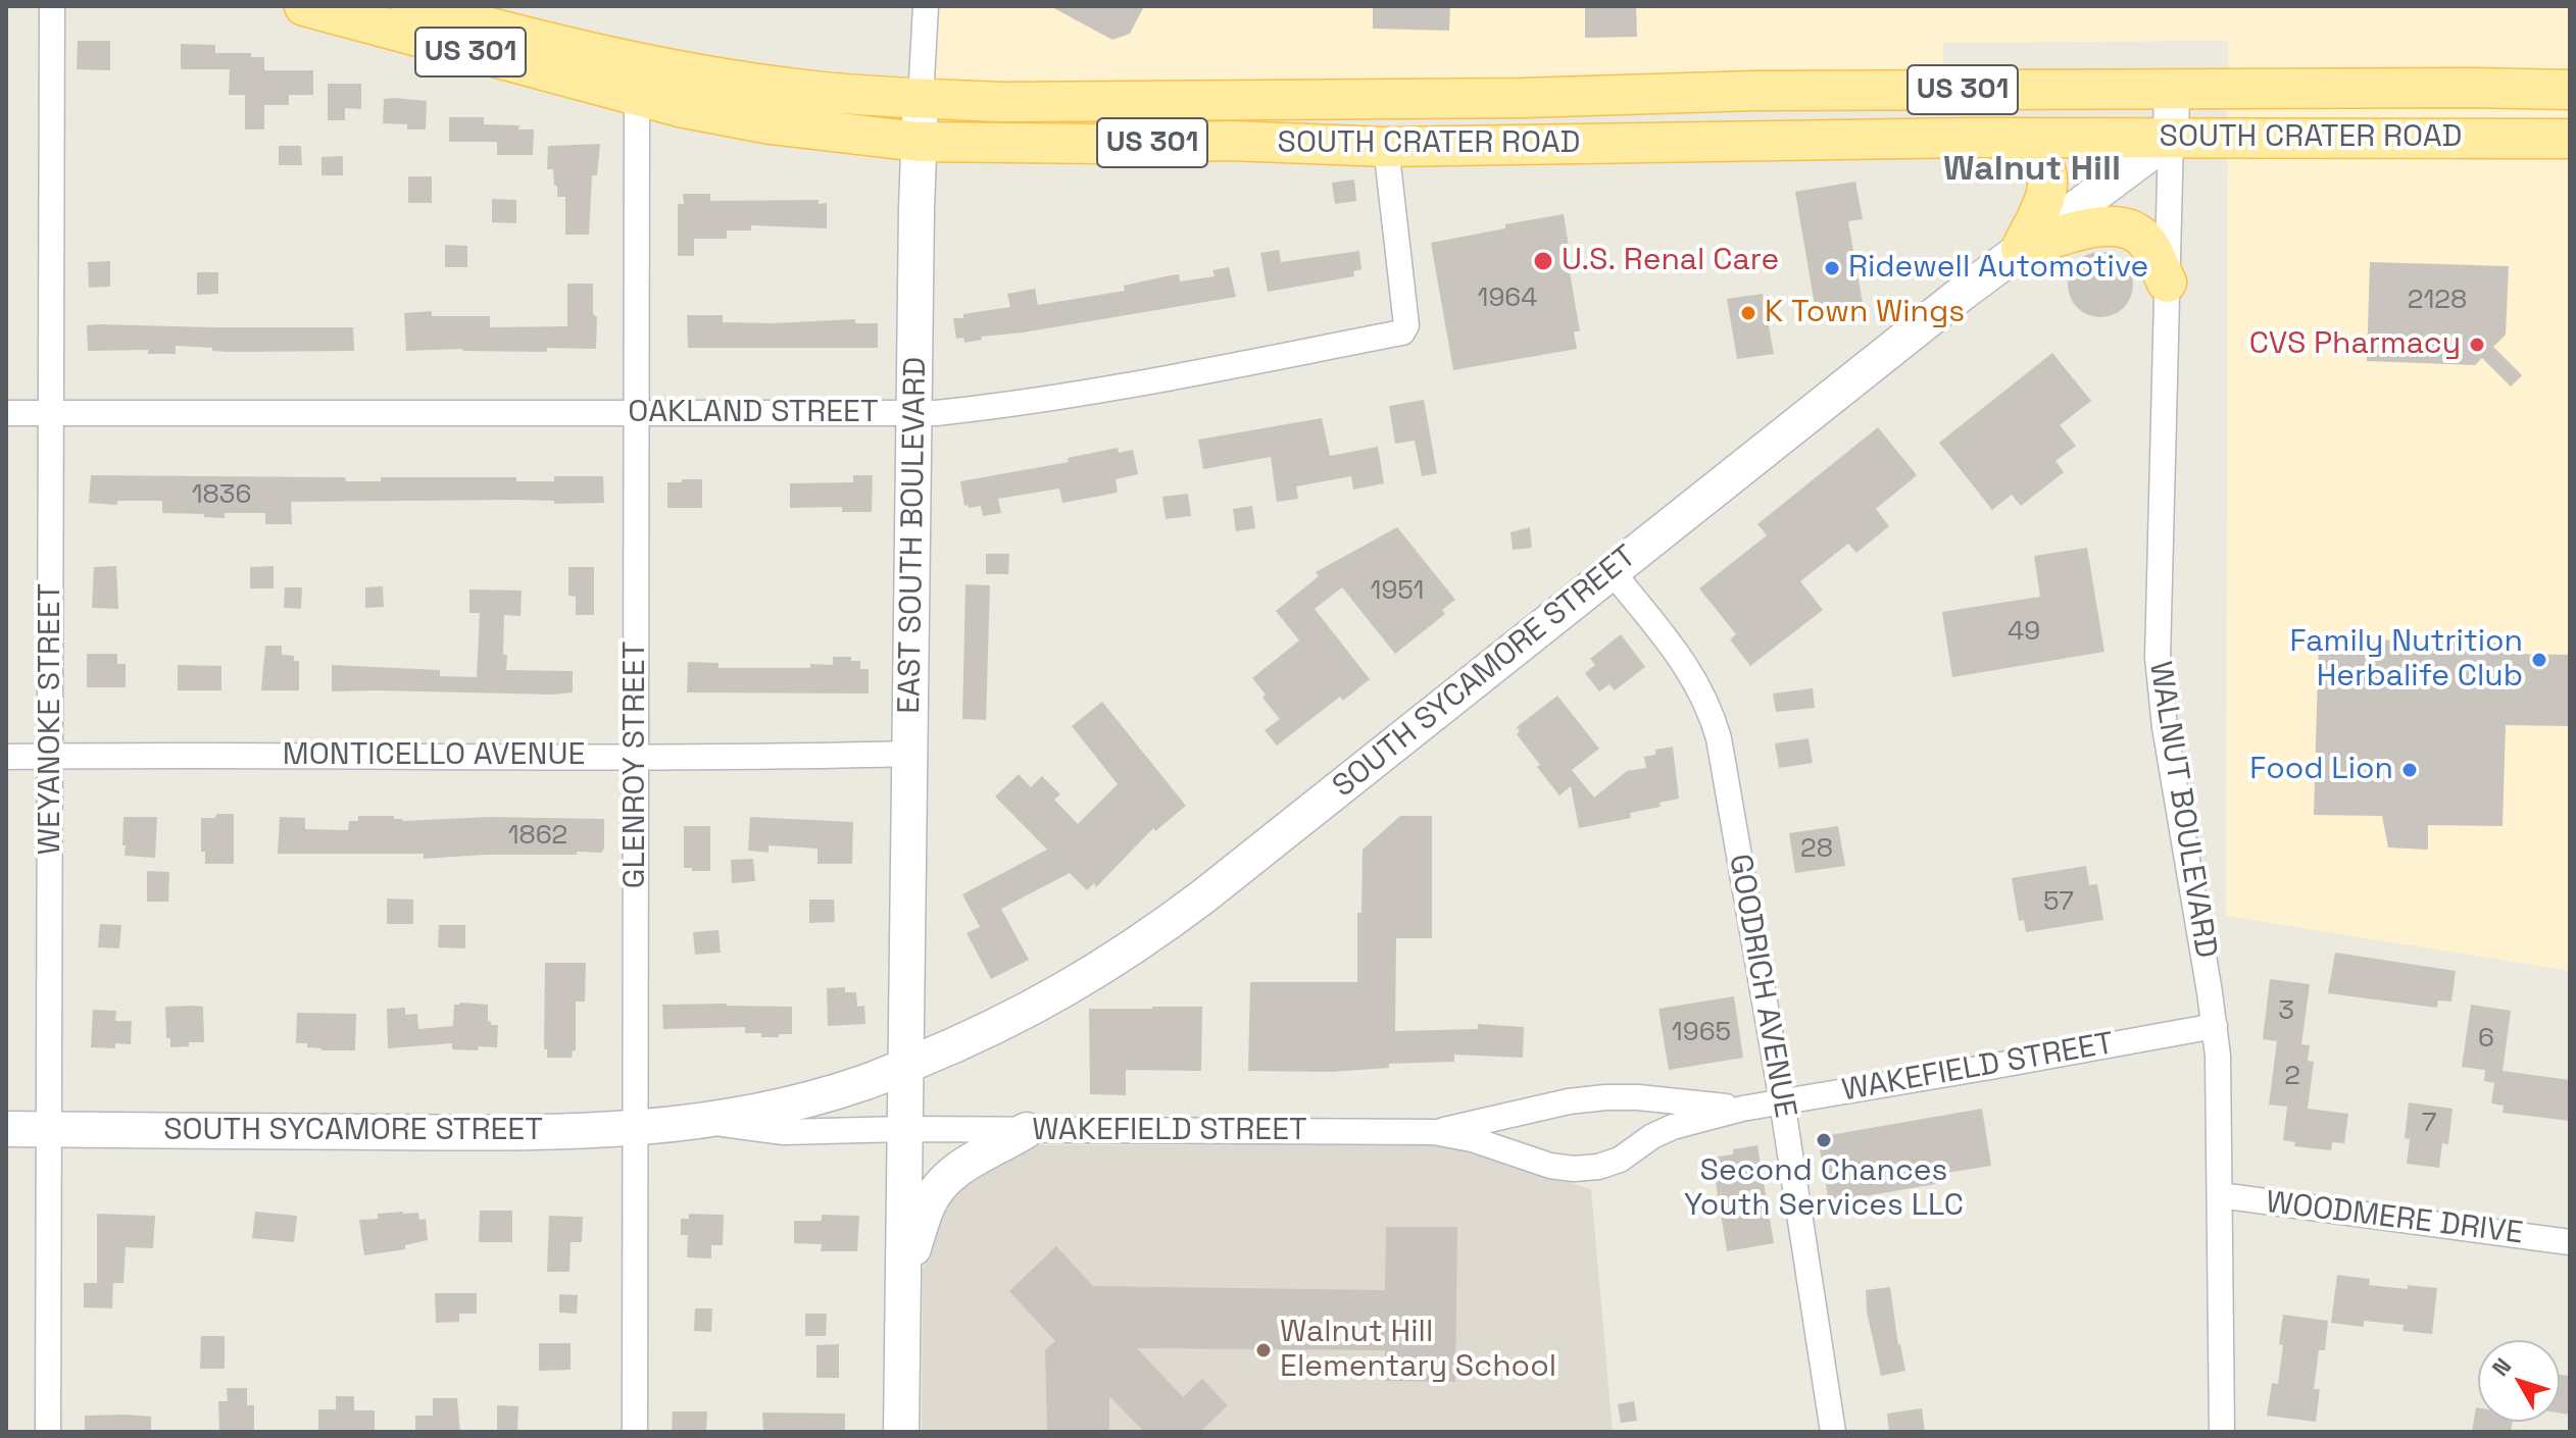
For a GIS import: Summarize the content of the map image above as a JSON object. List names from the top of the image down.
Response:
{
  "streets": {
    "main road": [
      "US 301",
      "SOUTH CRATER ROAD",
      "EAST SOUTH BOULEVARD",
      "SOUTH SYCAMORE STREET"
    ],
    "street": [
      "OAKLAND STREET",
      "WEYANOKE STREET",
      "MONTICELLO AVENUE",
      "GLENROY STREET",
      "WALNUT BOULEVARD",
      "GOODRICH AVENUE",
      "WAKEFIELD STREET",
      "WOODMERE DRIVE"
    ]
  },
  "crossings": [
    ["SOUTH CRATER ROAD", "OAKLAND STREET"],
    ["SOUTH CRATER ROAD", "EAST SOUTH BOULEVARD"],
    ["SOUTH CRATER ROAD", "SOUTH SYCAMORE STREET"],
    ["SOUTH CRATER ROAD", "GLENROY STREET"],
    ["SOUTH CRATER ROAD", "WALNUT BOULEVARD"],
    ["OAKLAND STREET", "EAST SOUTH BOULEVARD"],
    ["OAKLAND STREET", "WEYANOKE STREET"],
    ["OAKLAND STREET", "GLENROY STREET"],
    ["EAST SOUTH BOULEVARD", "SOUTH SYCAMORE STREET"],
    ["EAST SOUTH BOULEVARD", "MONTICELLO AVENUE"],
    ["EAST SOUTH BOULEVARD", "WAKEFIELD STREET"],
    ["SOUTH SYCAMORE STREET", "WEYANOKE STREET"],
    ["SOUTH SYCAMORE STREET", "GLENROY STREET"],
    ["SOUTH SYCAMORE STREET", "WALNUT BOULEVARD"],
    ["SOUTH SYCAMORE STREET", "GOODRICH AVENUE"],
    ["SOUTH SYCAMORE STREET", "WAKEFIELD STREET"],
    ["WEYANOKE STREET", "MONTICELLO AVENUE"],
    ["MONTICELLO AVENUE", "GLENROY STREET"],
    ["WALNUT BOULEVARD", "WAKEFIELD STREET"],
    ["WALNUT BOULEVARD", "WOODMERE DRIVE"],
    ["GOODRICH AVENUE", "WAKEFIELD STREET"]
  ],
  "districts": ["Walnut Hill"],
  "places": [
    "U.S. Renal Care",
    "Ridewell Automotive",
    "K Town Wings",
    "CVS Pharmacy",
    "Family Nutrition Herbalife Club",
    "Food Lion",
    "Second Chances Youth Services LLC",
    "Walnut Hill Elementary School"
  ],
  "house_numbers": [
    "1964",
    "2128",
    "1836",
    "1951",
    "49",
    "1862",
    "28",
    "57",
    "3",
    "1965",
    "6",
    "2",
    "7"
  ],
  "north": "top left"
}
